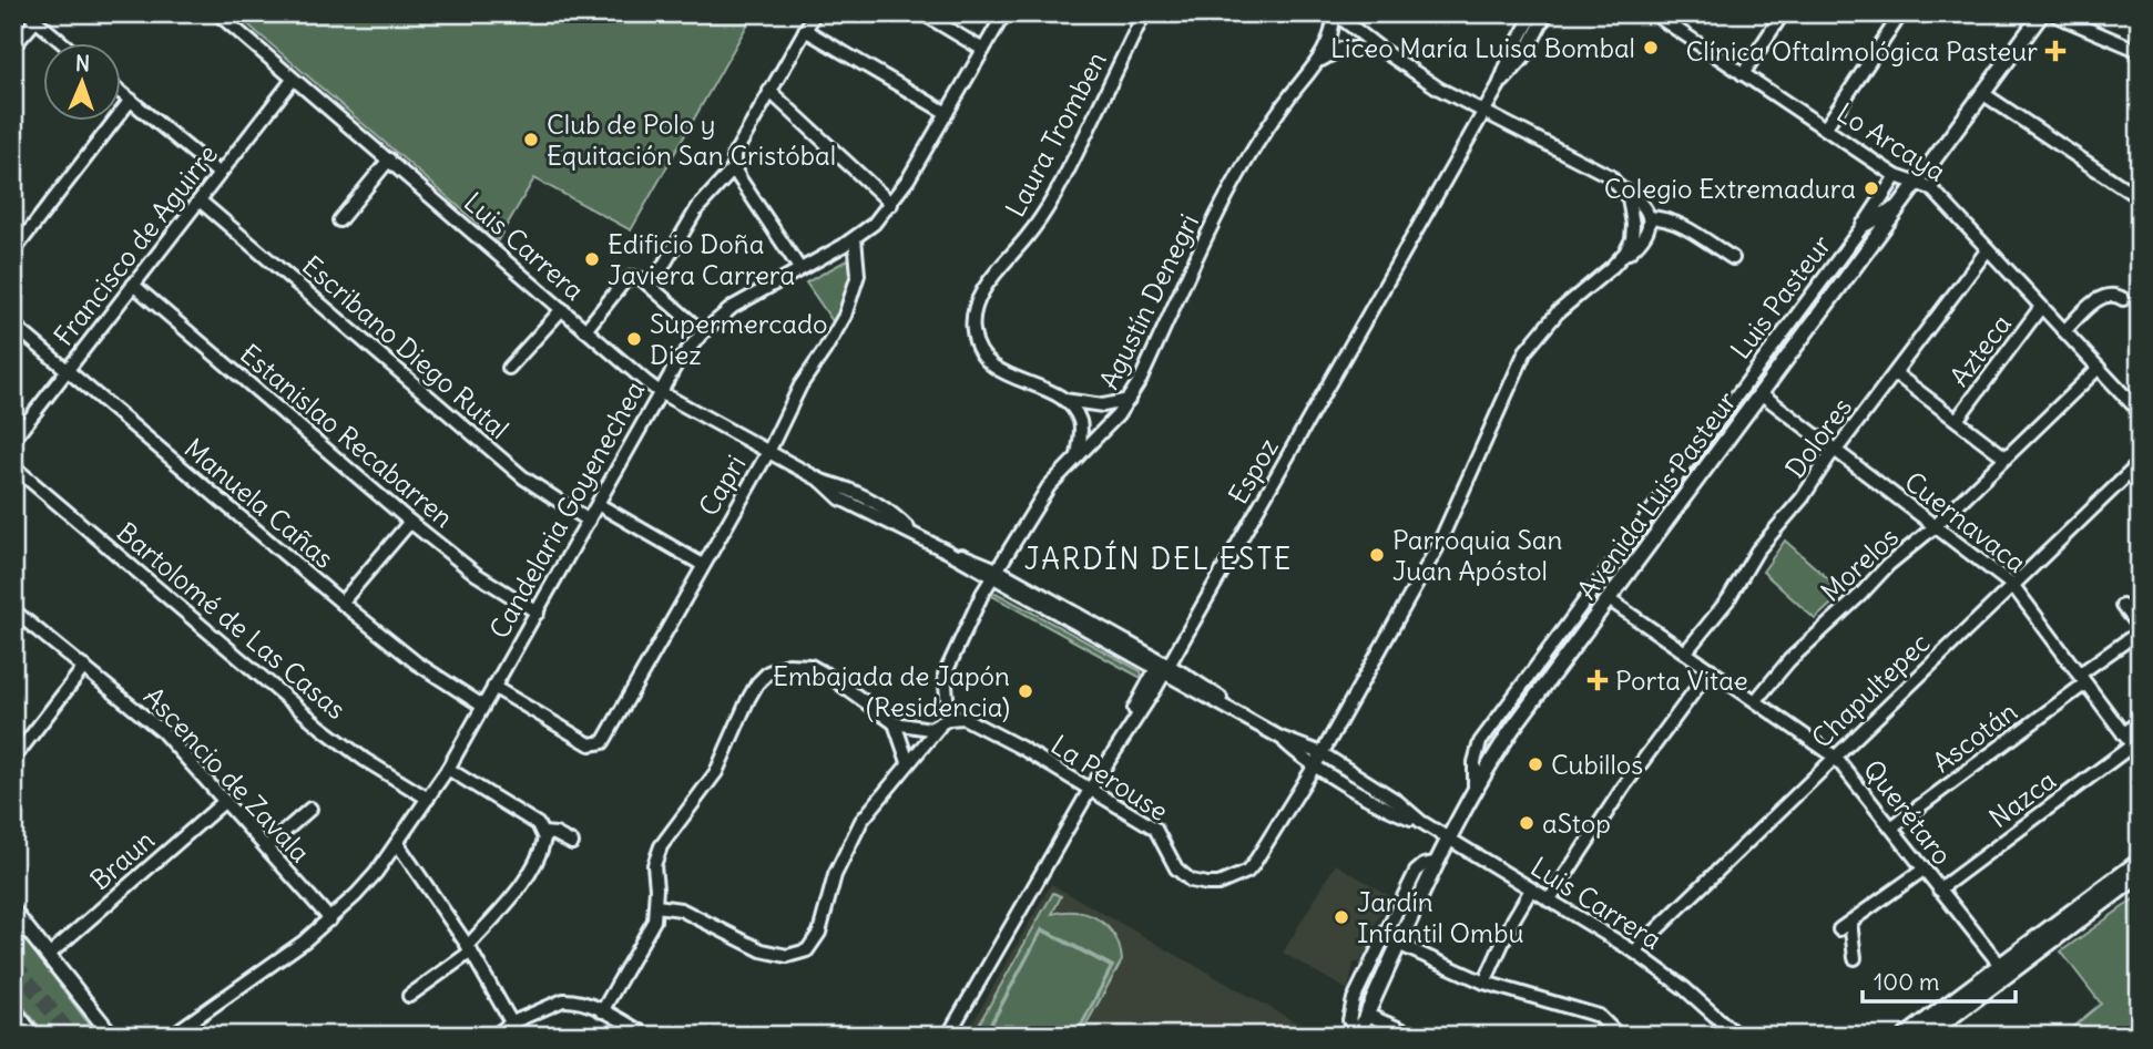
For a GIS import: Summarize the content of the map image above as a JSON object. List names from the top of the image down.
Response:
{
  "streets": {
    "main road": ["Avenida Luis Pasteur"],
    "street": [
      "Laura Tromben",
      "Lo Arcaya",
      "Francisco de Aguirre",
      "Luis Carrera",
      "Luis Pasteur",
      "Agustín Denegri",
      "Escribano Diego Rutal",
      "Azteca",
      "Estanislao Recabarren",
      "Dolores",
      "Espoz",
      "Capri",
      "Manuela Cañas",
      "Candelaria Goyenechea",
      "Cuernavaca",
      "Morelos",
      "Bartolomé de Las Casas",
      "Chapultepec",
      "Ascotán",
      "Ascencio de Zavala",
      "La Perouse",
      "Nazca",
      "Querétaro",
      "Braun"
    ]
  },
  "crossings": [
    ["Laura Tromben", "Agustín Denegri"],
    ["Lo Arcaya", "Luis Pasteur"],
    ["Lo Arcaya", "Azteca"],
    ["Lo Arcaya", "Dolores"],
    ["Lo Arcaya", "Avenida Luis Pasteur"],
    ["Lo Arcaya", "Morelos"],
    ["Francisco de Aguirre", "Luis Carrera"],
    ["Francisco de Aguirre", "Escribano Diego Rutal"],
    ["Francisco de Aguirre", "Estanislao Recabarren"],
    ["Francisco de Aguirre", "Manuela Cañas"],
    ["Luis Carrera", "Agustín Denegri"],
    ["Luis Carrera", "Espoz"],
    ["Luis Carrera", "Capri"],
    ["Luis Carrera", "Avenida Luis Pasteur"],
    ["Luis Carrera", "Candelaria Goyenechea"],
    ["Luis Carrera", "Chapultepec"],
    ["Luis Carrera", "La Perouse"],
    ["Luis Pasteur", "Avenida Luis Pasteur"],
    ["Agustín Denegri", "La Perouse"],
    ["Escribano Diego Rutal", "Candelaria Goyenechea"],
    ["Estanislao Recabarren", "Candelaria Goyenechea"],
    ["Dolores", "Cuernavaca"],
    ["Dolores", "Querétaro"],
    ["Espoz", "La Perouse"],
    ["Capri", "Candelaria Goyenechea"],
    ["Avenida Luis Pasteur", "Cuernavaca"],
    ["Avenida Luis Pasteur", "Querétaro"],
    ["Manuela Cañas", "Candelaria Goyenechea"],
    ["Candelaria Goyenechea", "Bartolomé de Las Casas"],
    ["Candelaria Goyenechea", "Ascencio de Zavala"],
    ["Cuernavaca", "Morelos"],
    ["Cuernavaca", "Chapultepec"],
    ["Cuernavaca", "Ascotán"],
    ["Cuernavaca", "Nazca"],
    ["Morelos", "Querétaro"],
    ["Chapultepec", "Querétaro"],
    ["Ascotán", "Querétaro"],
    ["Ascencio de Zavala", "Braun"],
    ["Nazca", "Querétaro"]
  ],
  "districts": ["JARDÍN DEL ESTE"],
  "places": {
    "other": [
      "Liceo María Luisa Bombal",
      "Club de Polo y Equitación San Cristóbal",
      "Colegio Extremadura",
      "Edificio Doña Javiera Carrera",
      "Supermercado Diez",
      "Parroquia San Juan Apóstol",
      "Embajada de Japón (Residencia)",
      "Cubillos",
      "aStop",
      "Jardín Infantil Ombu"
    ],
    "health": ["Clínica Oftalmológica Pasteur", "Porta Vitae"]
  },
  "scale_bar": "100 m",
  "north": "top"
}
